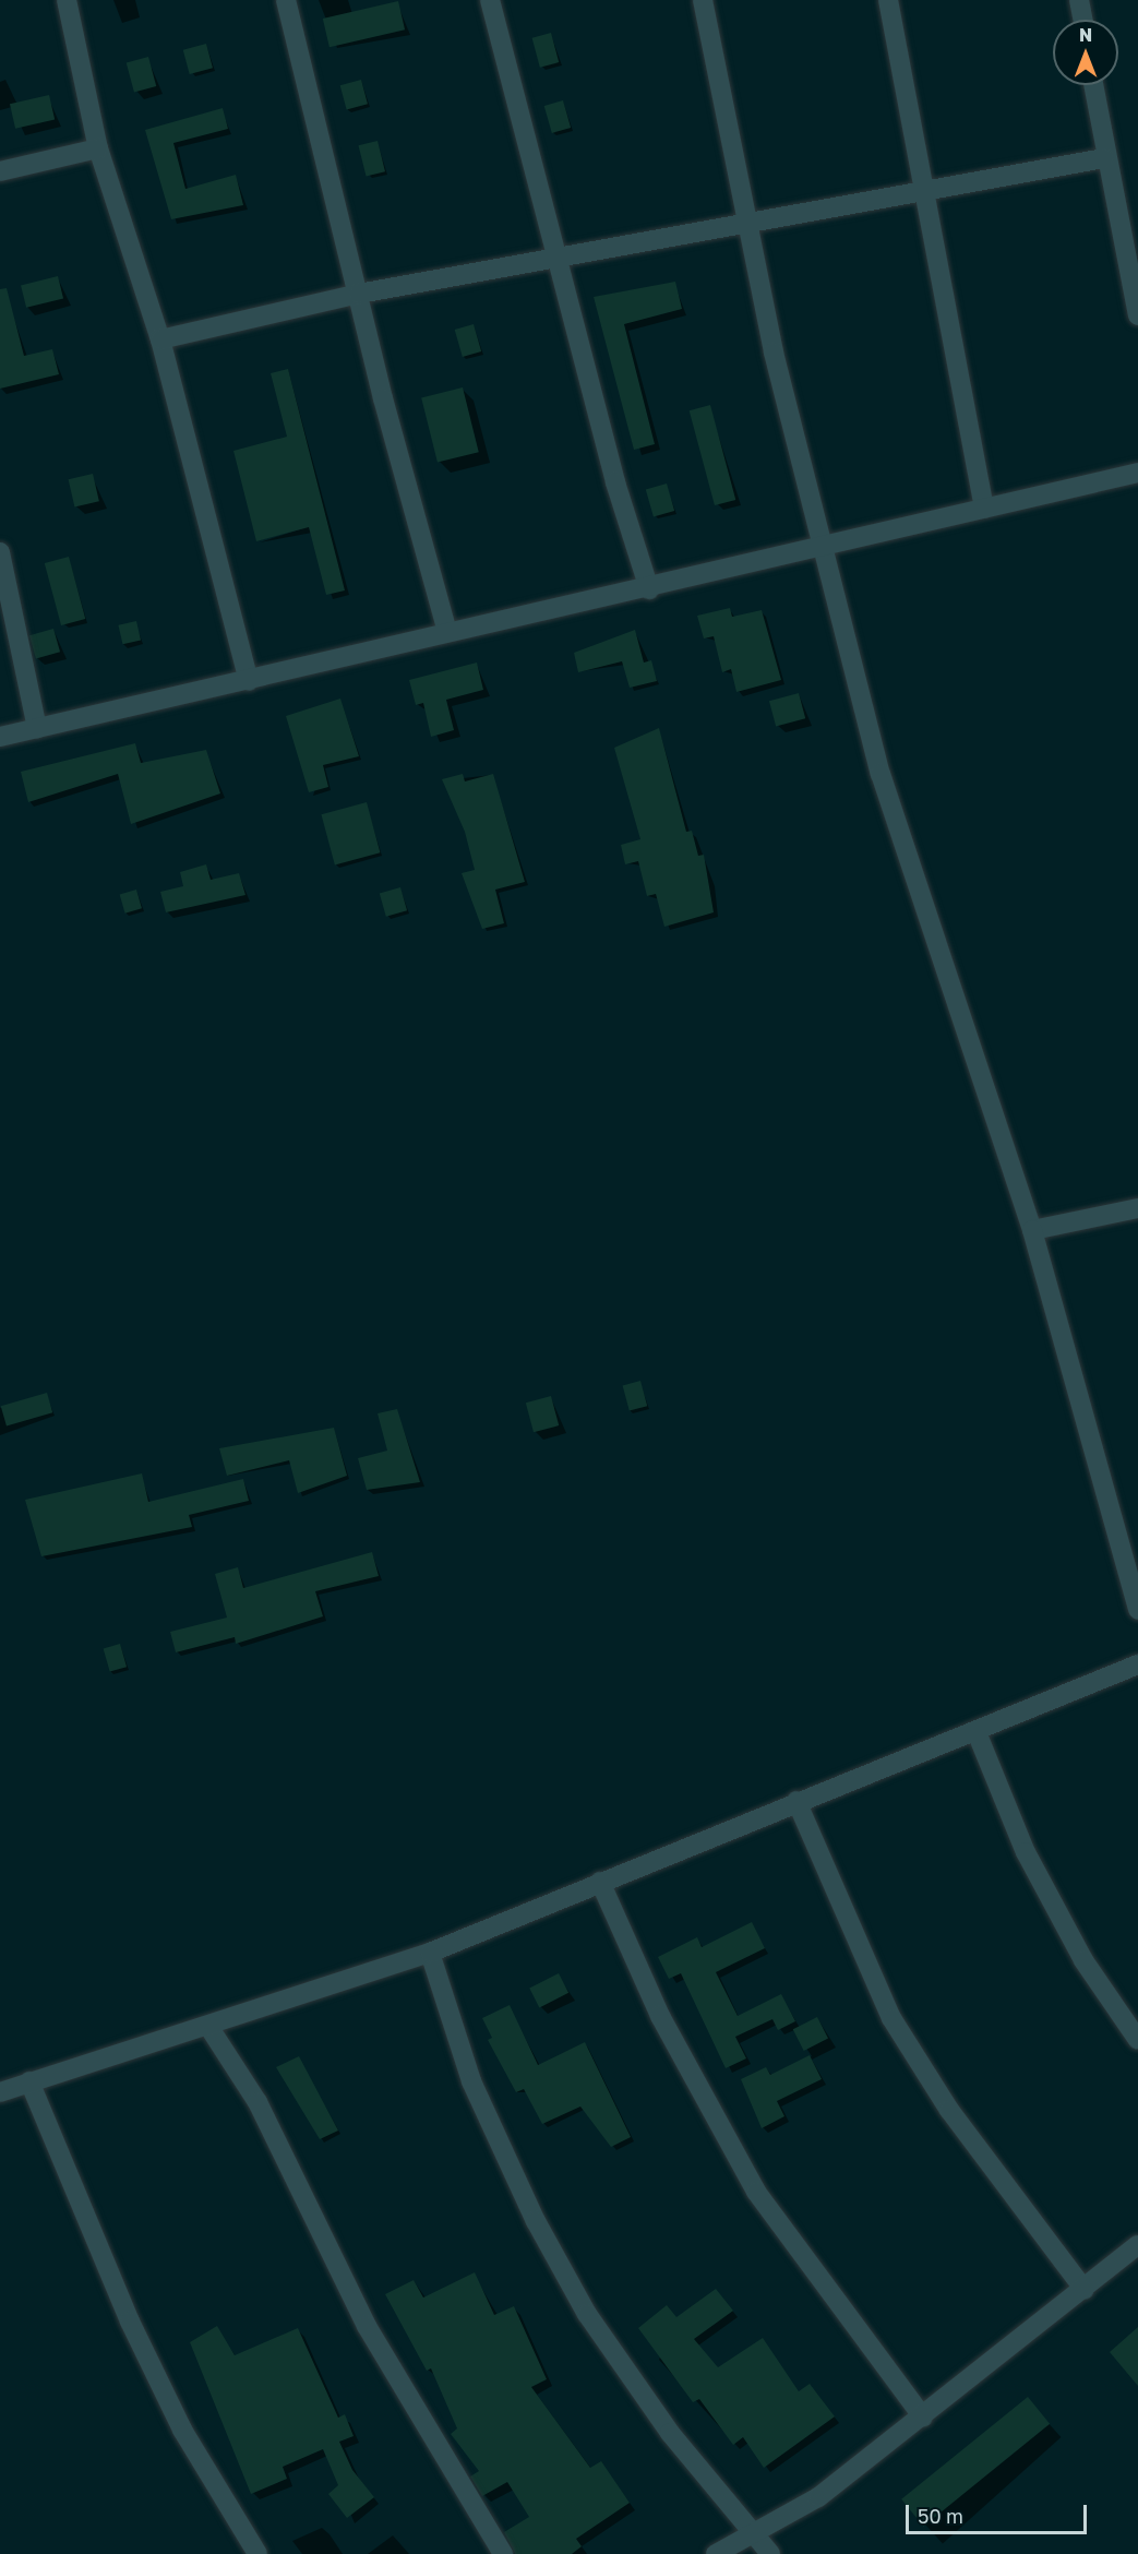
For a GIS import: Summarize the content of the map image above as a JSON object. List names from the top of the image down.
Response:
{
  "scale_bar": "50 m",
  "north": "top"
}
